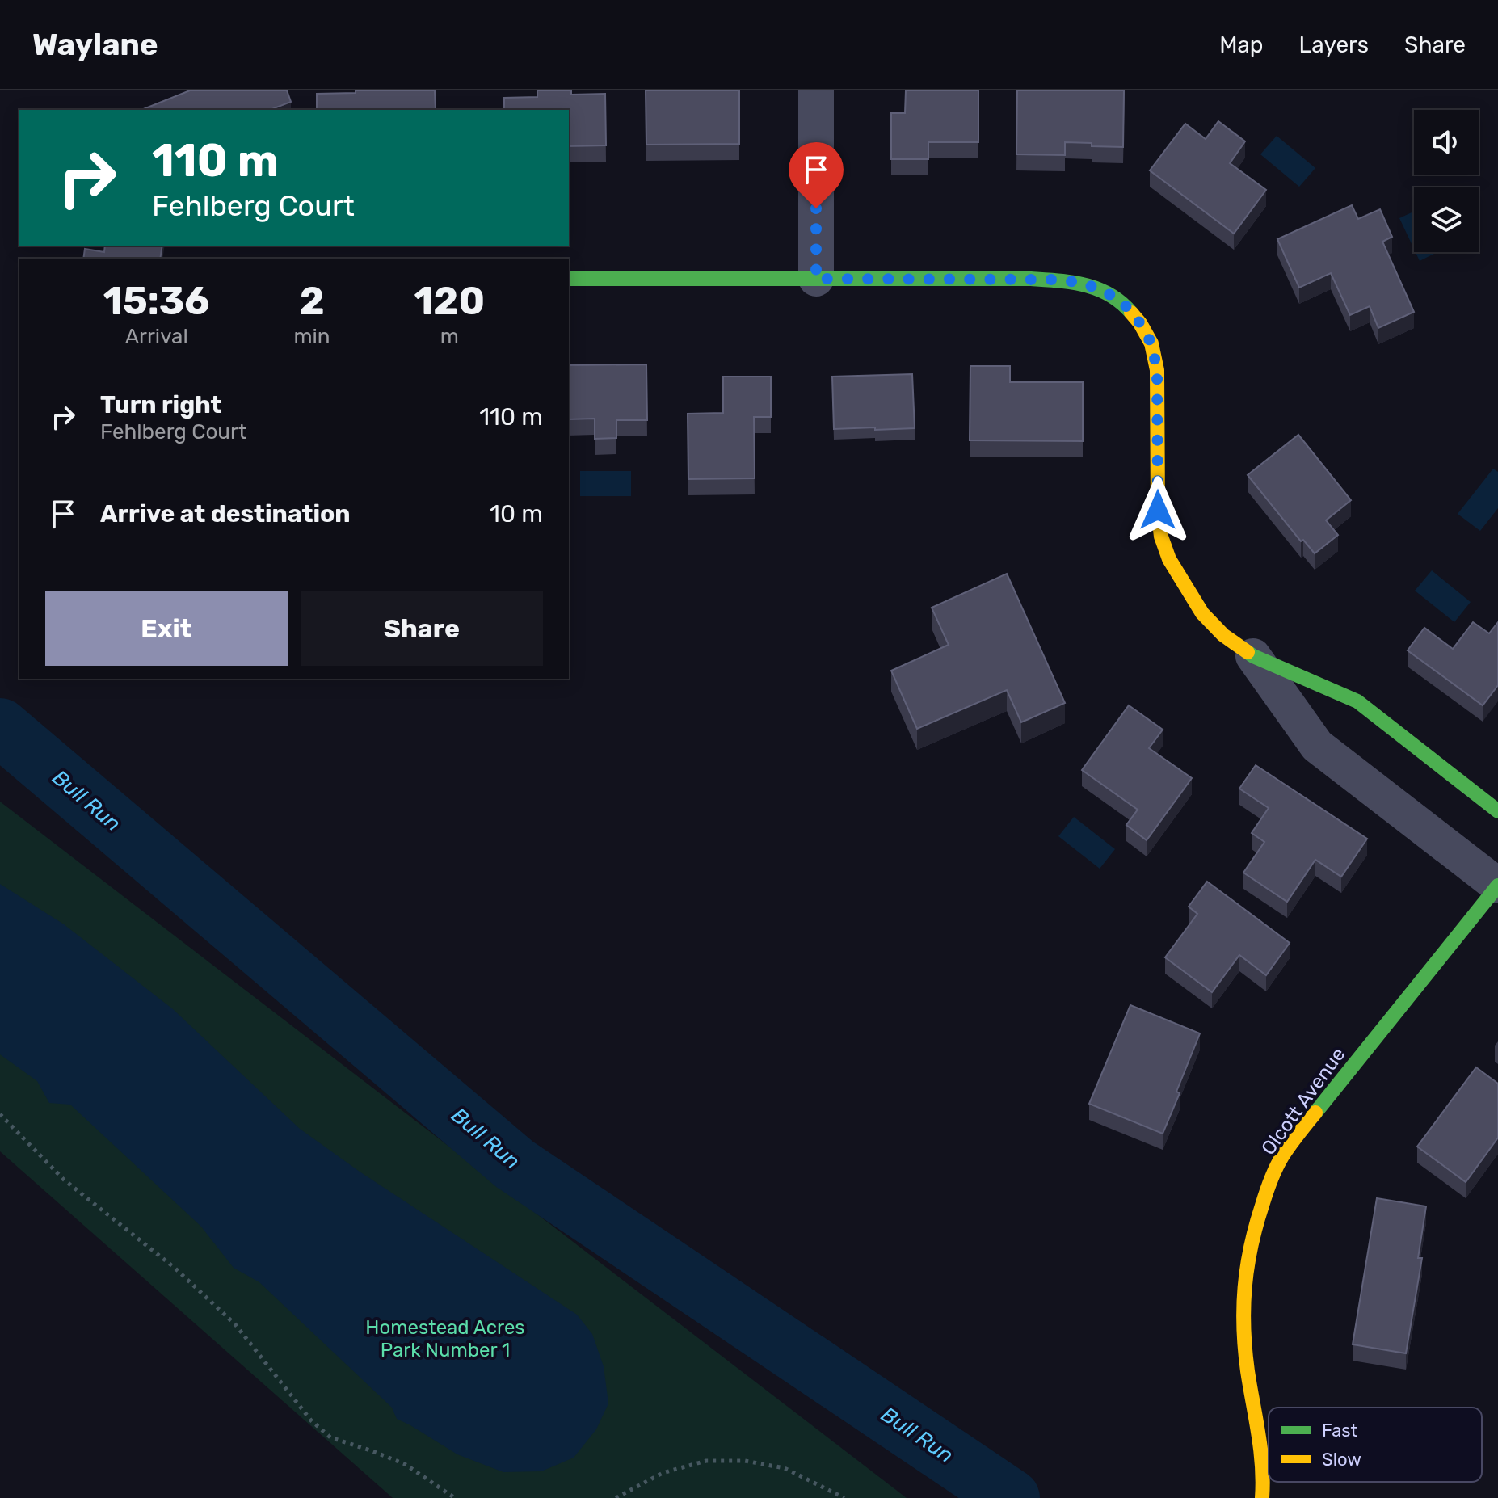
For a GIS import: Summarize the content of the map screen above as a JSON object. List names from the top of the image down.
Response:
{
  "streets": {
    "street": ["Olcott Avenue"]
  },
  "water": ["Bull Run"],
  "parks": ["Homestead Acres Park Number 1"],
  "legend": ["Fast", "Slow"],
  "page": {
    "header": "Waylane",
    "nav": ["Map", "Layers", "Share"],
    "turn": ["110 m", "Fehlberg Court"],
    "eta": [
      "15:36",
      "Arrival",
      "2",
      "min",
      "120",
      "m"
    ],
    "list": [
      {
        "name": "Turn right",
        "note": "Fehlberg Court",
        "value": "110 m"
      },
      {
        "name": "Arrive at destination",
        "value": "10 m"
      }
    ],
    "buttons": ["Exit", "Share"]
  }
}
